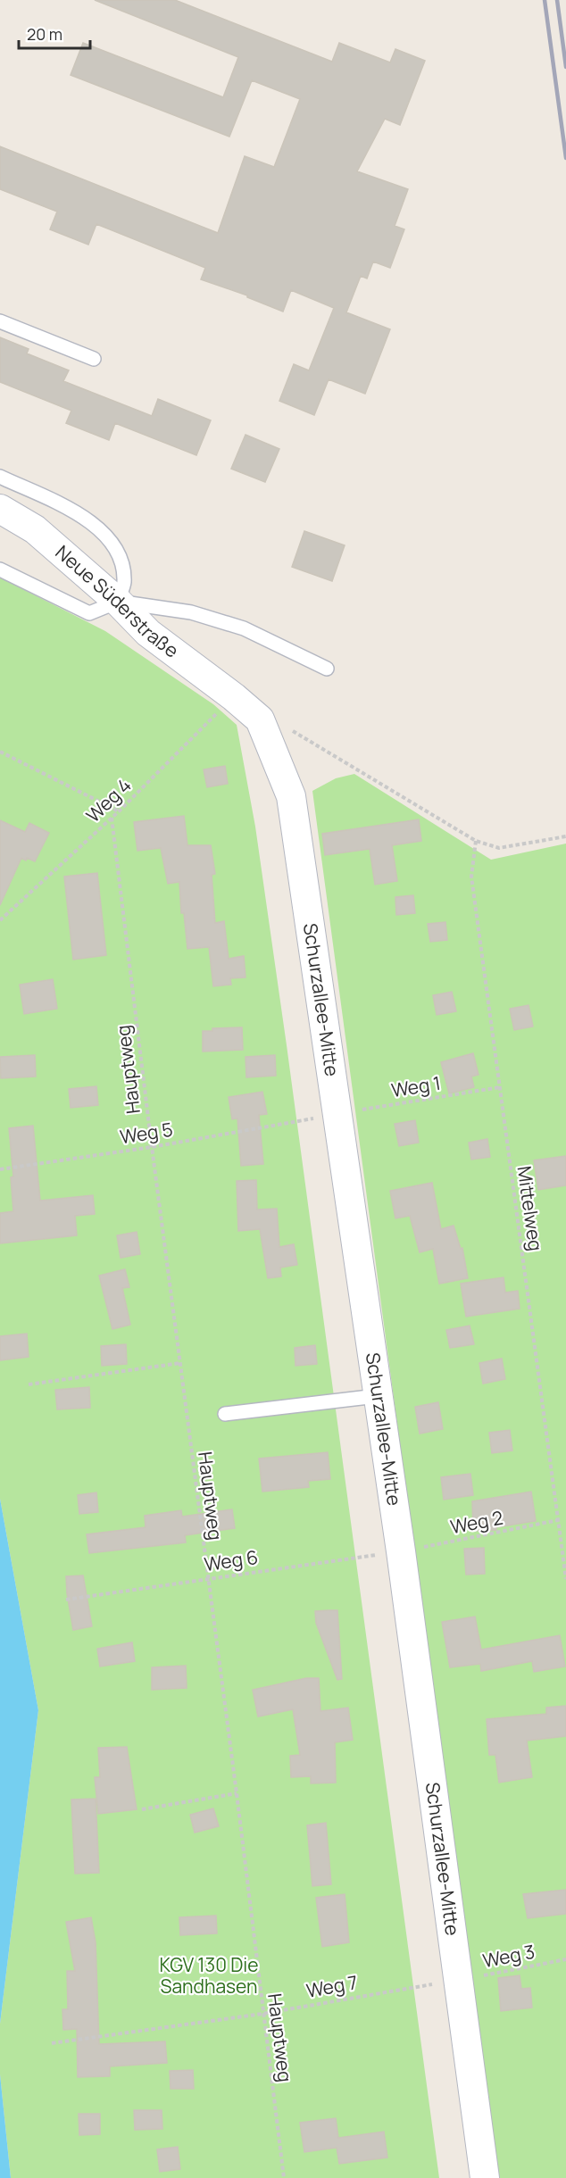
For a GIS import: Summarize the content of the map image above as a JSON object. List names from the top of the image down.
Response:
{
  "streets": {
    "street": ["Neue Süderstraße", "Schurzallee-Mitte"],
    "path": [
      "Weg 4",
      "Hauptweg",
      "Weg 1",
      "Weg 5",
      "Mittelweg",
      "Weg 2",
      "Weg 6",
      "Weg 3",
      "Weg 7"
    ]
  },
  "crossings": [
    ["Neue Süderstraße", "Weg 4"],
    ["Neue Süderstraße", "Schurzallee-Mitte"],
    ["Weg 4", "Schurzallee-Mitte"],
    ["Weg 4", "Hauptweg"],
    ["Schurzallee-Mitte", "Weg 1"],
    ["Schurzallee-Mitte", "Weg 2"],
    ["Schurzallee-Mitte", "Weg 6"],
    ["Schurzallee-Mitte", "Weg 3"],
    ["Schurzallee-Mitte", "Weg 7"],
    ["Hauptweg", "Weg 5"],
    ["Hauptweg", "Weg 6"],
    ["Hauptweg", "Weg 7"],
    ["Weg 1", "Mittelweg"],
    ["Mittelweg", "Weg 2"],
    ["Weg 2", "Weg 6"],
    ["Weg 3", "Weg 7"]
  ],
  "parks": ["KGV 130 Die Sandhasen"],
  "scale_bar": "20 m"
}
